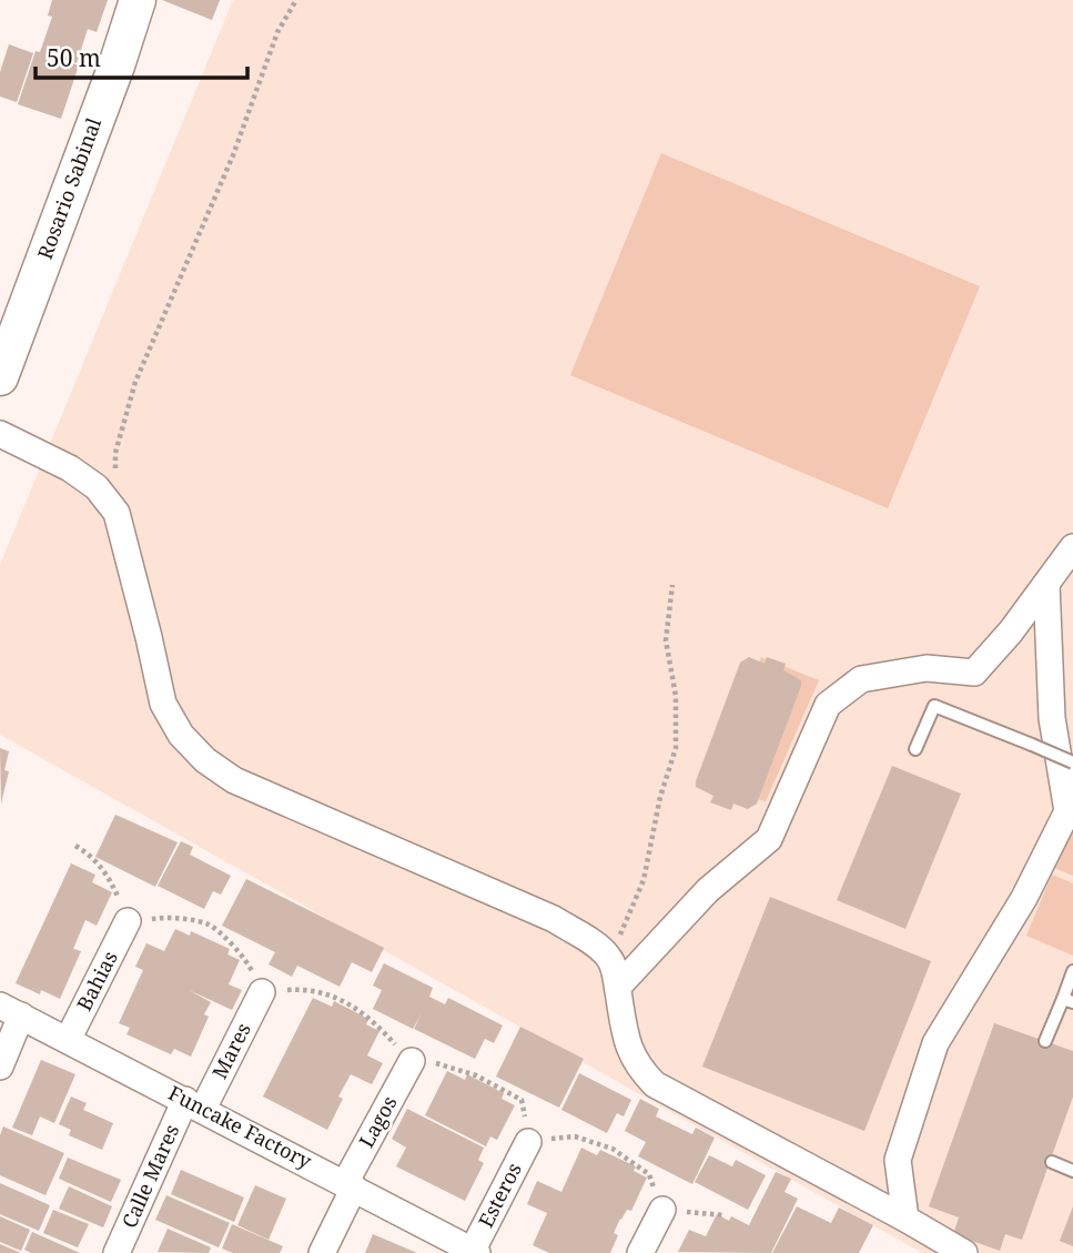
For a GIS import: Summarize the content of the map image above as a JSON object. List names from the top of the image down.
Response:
{
  "streets": {
    "main road": ["Rosario Sabinal"],
    "street": [
      "Bahias",
      "Mares",
      "Lagos",
      "Funcake Factory",
      "Calle Mares",
      "Esteros"
    ]
  },
  "crossings": [
    ["Bahias", "Funcake Factory"],
    ["Mares", "Funcake Factory"],
    ["Mares", "Calle Mares"],
    ["Lagos", "Funcake Factory"],
    ["Funcake Factory", "Calle Mares"],
    ["Funcake Factory", "Esteros"]
  ],
  "scale_bar": "50 m"
}
